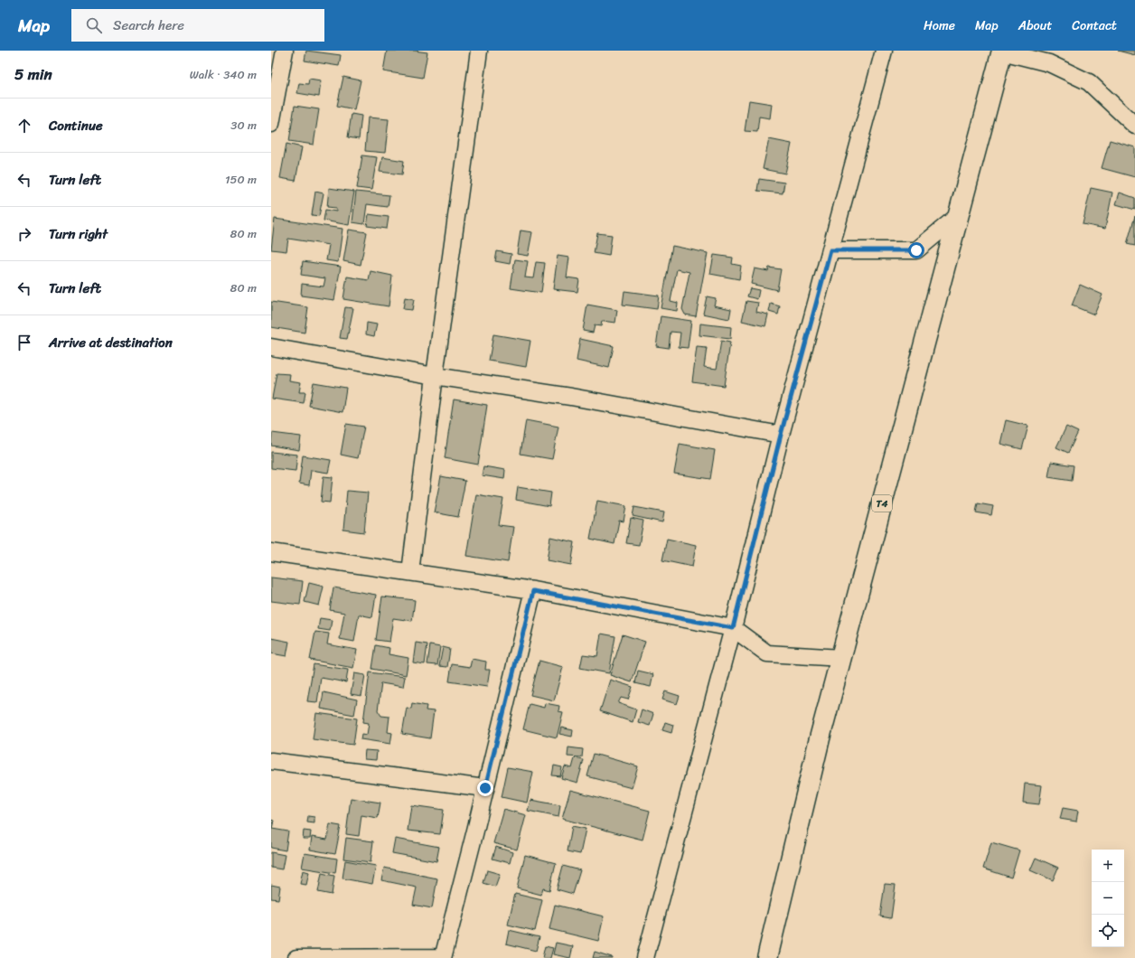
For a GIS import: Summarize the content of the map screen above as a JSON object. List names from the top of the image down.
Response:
{
  "streets": {
    "highway": ["T4"]
  },
  "page": {
    "header": "Map",
    "search": "Search here",
    "nav": [
      "Home",
      "Map",
      "About",
      "Contact"
    ],
    "heading": ["5 min", "Walk · 340 m"],
    "list": [
      ["Continue", "30 m"],
      ["Turn left", "150 m"],
      ["Turn right", "80 m"],
      ["Turn left", "80 m"],
      "Arrive at destination"
    ],
    "map_buttons": ["+", "−"]
  }
}
